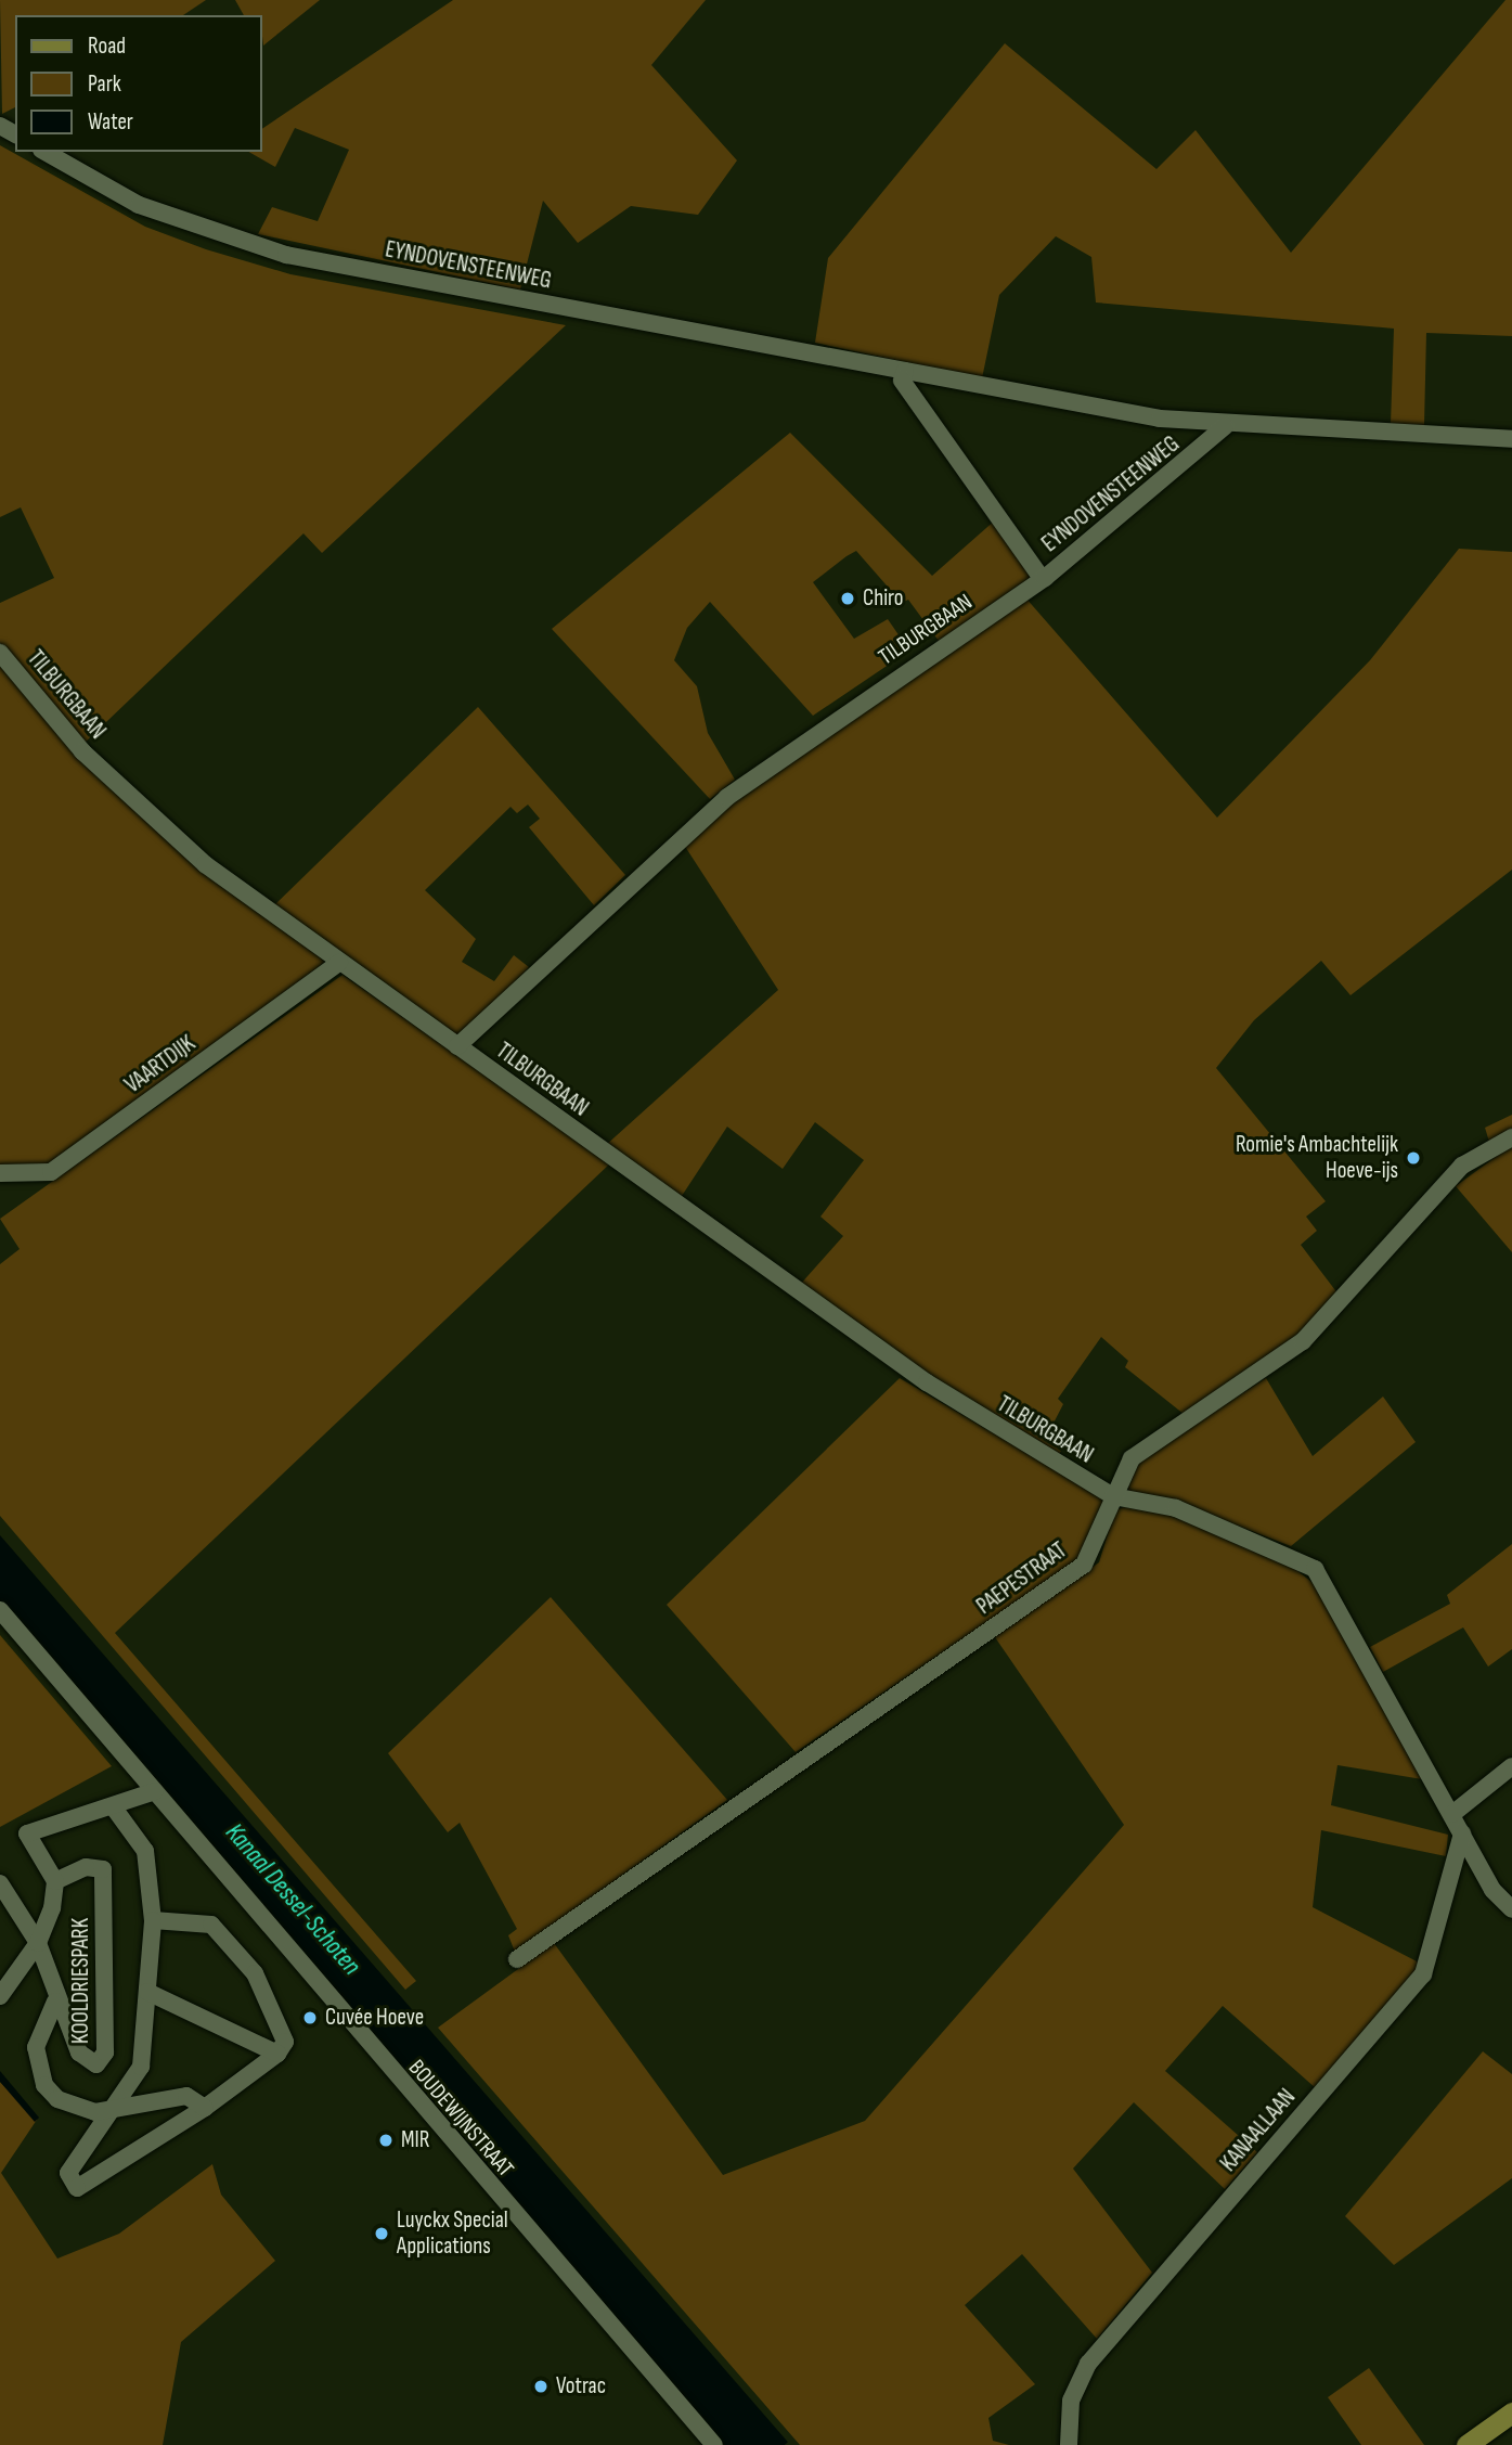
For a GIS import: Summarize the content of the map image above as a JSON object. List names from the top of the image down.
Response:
{
  "streets": {
    "street": [
      "EYNDOVENSTEENWEG",
      "TILBURGBAAN",
      "VAARTDIJK",
      "PAEPESTRAAT",
      "KOOLDRIESPARK",
      "BOUDEWIJNSTRAAT",
      "KANAALLAAN"
    ]
  },
  "crossings": [
    ["EYNDOVENSTEENWEG", "TILBURGBAAN"],
    ["TILBURGBAAN", "VAARTDIJK"],
    ["TILBURGBAAN", "PAEPESTRAAT"],
    ["TILBURGBAAN", "KANAALLAAN"]
  ],
  "water": ["Kanaal Dessel-Schoten"],
  "places": [
    "Chiro",
    "Romie's Ambachtelijk Hoeve-ijs",
    "Cuvée Hoeve",
    "MIR",
    "Luyckx Special Applications",
    "Votrac"
  ],
  "legend": ["Road", "Park", "Water"]
}
